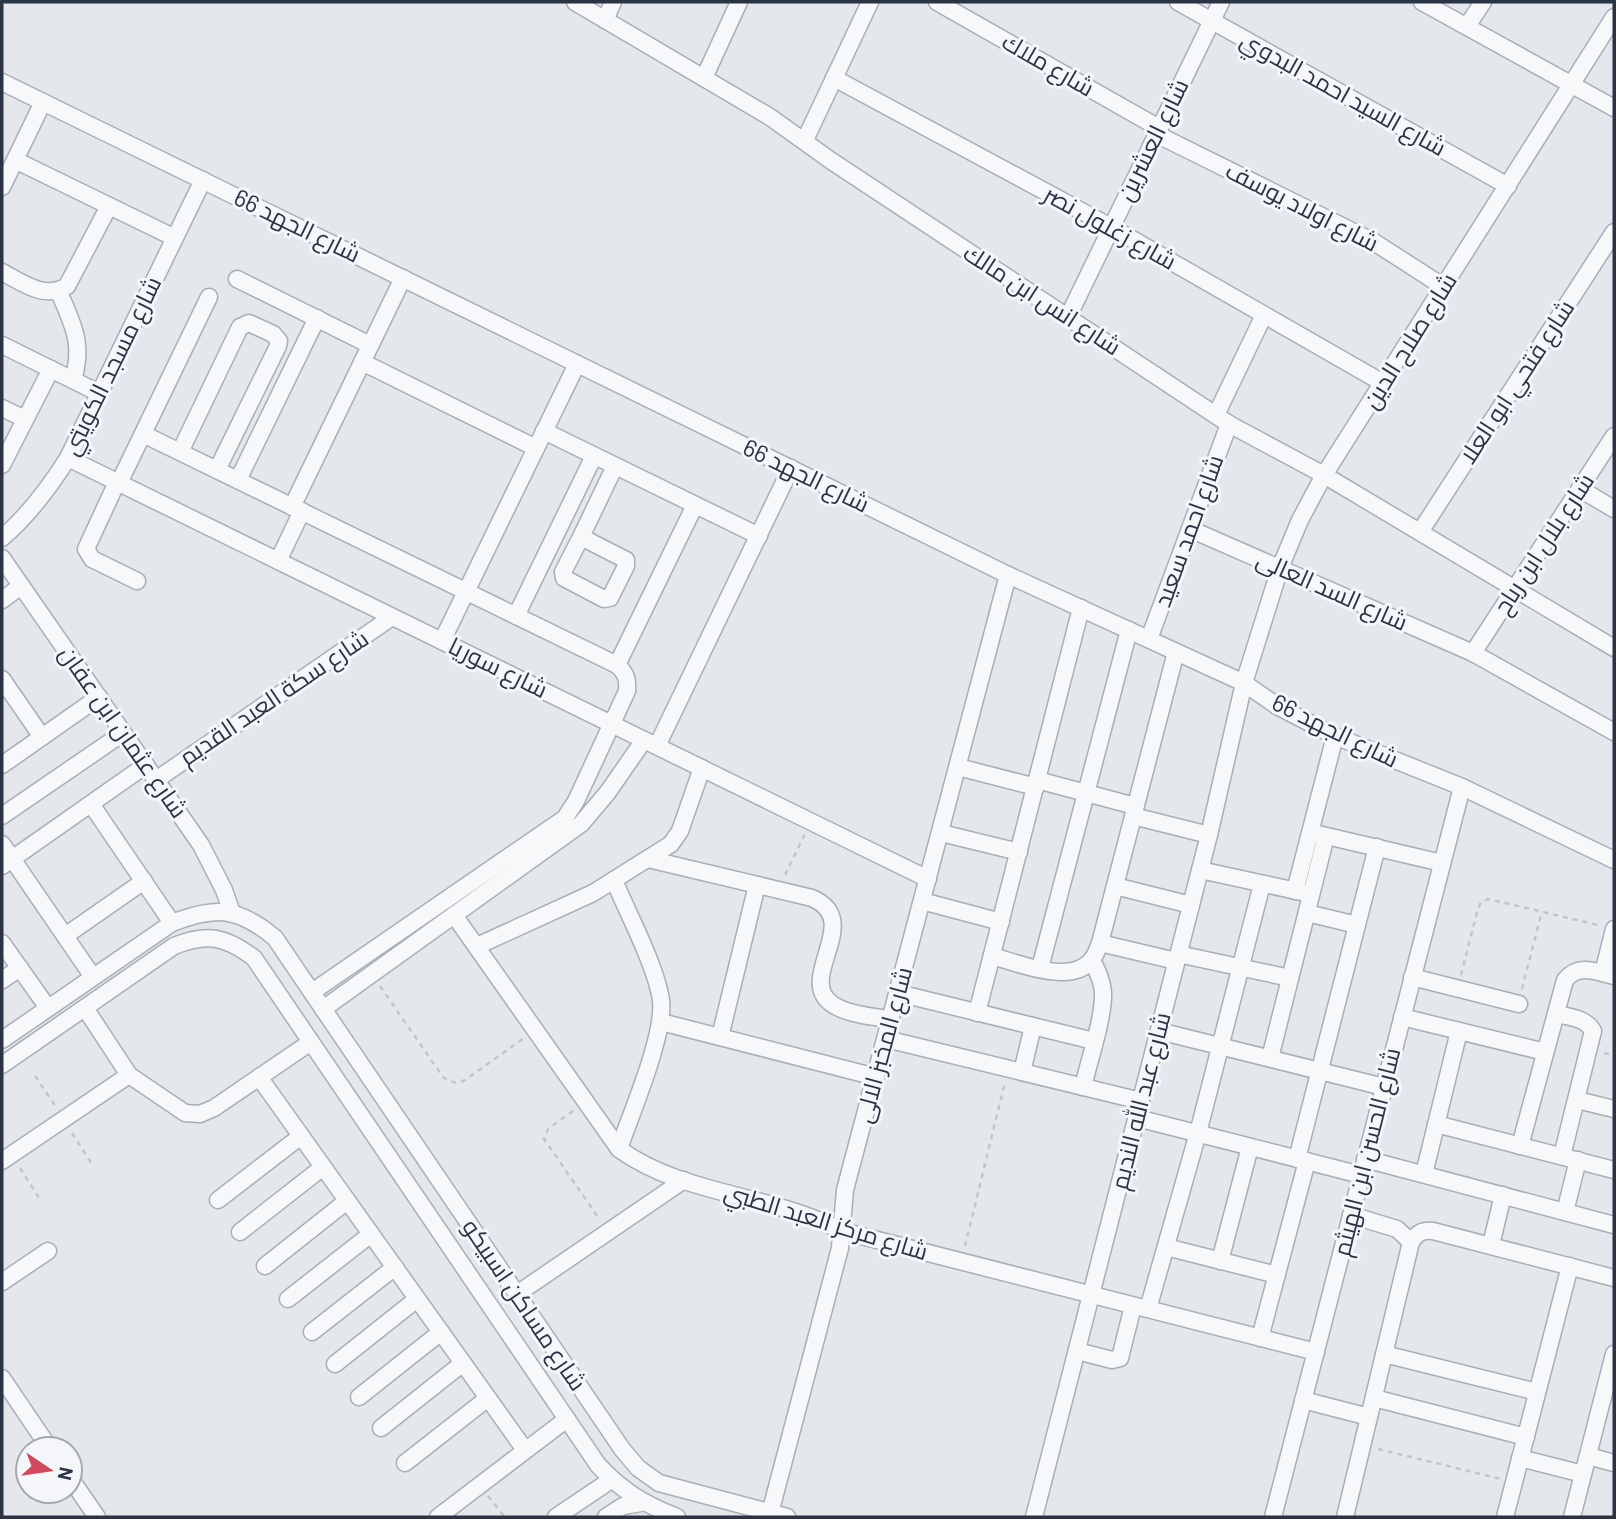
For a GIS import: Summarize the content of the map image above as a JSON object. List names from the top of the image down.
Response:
{
  "streets": {
    "street": [
      "شارع ملاك",
      "شارع السيد احمد البدوي",
      "شارع العشرين",
      "شارع اولاد يوسف",
      "شارع الجهد 66",
      "شارع زغلول نصر",
      "شارع انس ابن مالك",
      "شارع صلاح الدين",
      "شارع مسجد الكويتي",
      "شارع فتحي ابو العلا",
      "شارع احمد سعيد",
      "شارع بلال ابن رباح",
      "شارع السد العالى",
      "شارع سوريا",
      "شارع سكة العبد القديم",
      "شارع عثمان ابن عفان",
      "شارع المخبز الالى",
      "شارع عبد الله النديم",
      "شارع الحسن ابن الهيثم",
      "شارع مركز العبد الطبي",
      "شارع مساكن اسبيكو"
    ]
  },
  "crossings": [
    ["شارع ملاك", "شارع العشرين"],
    ["شارع ملاك", "شارع اولاد يوسف"],
    ["شارع السيد احمد البدوي", "شارع العشرين"],
    ["شارع السيد احمد البدوي", "شارع صلاح الدين"],
    ["شارع العشرين", "شارع اولاد يوسف"],
    ["شارع العشرين", "شارع زغلول نصر"],
    ["شارع العشرين", "شارع انس ابن مالك"],
    ["شارع اولاد يوسف", "شارع صلاح الدين"],
    ["شارع الجهد 66", "شارع صلاح الدين"],
    ["شارع الجهد 66", "شارع مسجد الكويتي"],
    ["شارع الجهد 66", "شارع احمد سعيد"],
    ["شارع الجهد 66", "شارع المخبز الالى"],
    ["شارع الجهد 66", "شارع عبد الله النديم"],
    ["شارع الجهد 66", "شارع الحسن ابن الهيثم"],
    ["شارع زغلول نصر", "شارع صلاح الدين"],
    ["شارع زغلول نصر", "شارع احمد سعيد"],
    ["شارع انس ابن مالك", "شارع صلاح الدين"],
    ["شارع انس ابن مالك", "شارع فتحي ابو العلا"],
    ["شارع انس ابن مالك", "شارع احمد سعيد"],
    ["شارع انس ابن مالك", "شارع بلال ابن رباح"],
    ["شارع صلاح الدين", "شارع السد العالى"],
    ["شارع صلاح الدين", "شارع عبد الله النديم"],
    ["شارع مسجد الكويتي", "شارع سوريا"],
    ["شارع احمد سعيد", "شارع السد العالى"],
    ["شارع بلال ابن رباح", "شارع السد العالى"],
    ["شارع سوريا", "شارع سكة العبد القديم"],
    ["شارع سوريا", "شارع المخبز الالى"],
    ["شارع سكة العبد القديم", "شارع عثمان ابن عفان"],
    ["شارع عثمان ابن عفان", "شارع مساكن اسبيكو"],
    ["شارع المخبز الالى", "شارع مركز العبد الطبي"],
    ["شارع المخبز الالى", "شارع مساكن اسبيكو"],
    ["شارع عبد الله النديم", "شارع مركز العبد الطبي"],
    ["شارع الحسن ابن الهيثم", "شارع مركز العبد الطبي"]
  ],
  "north": "right"
}
